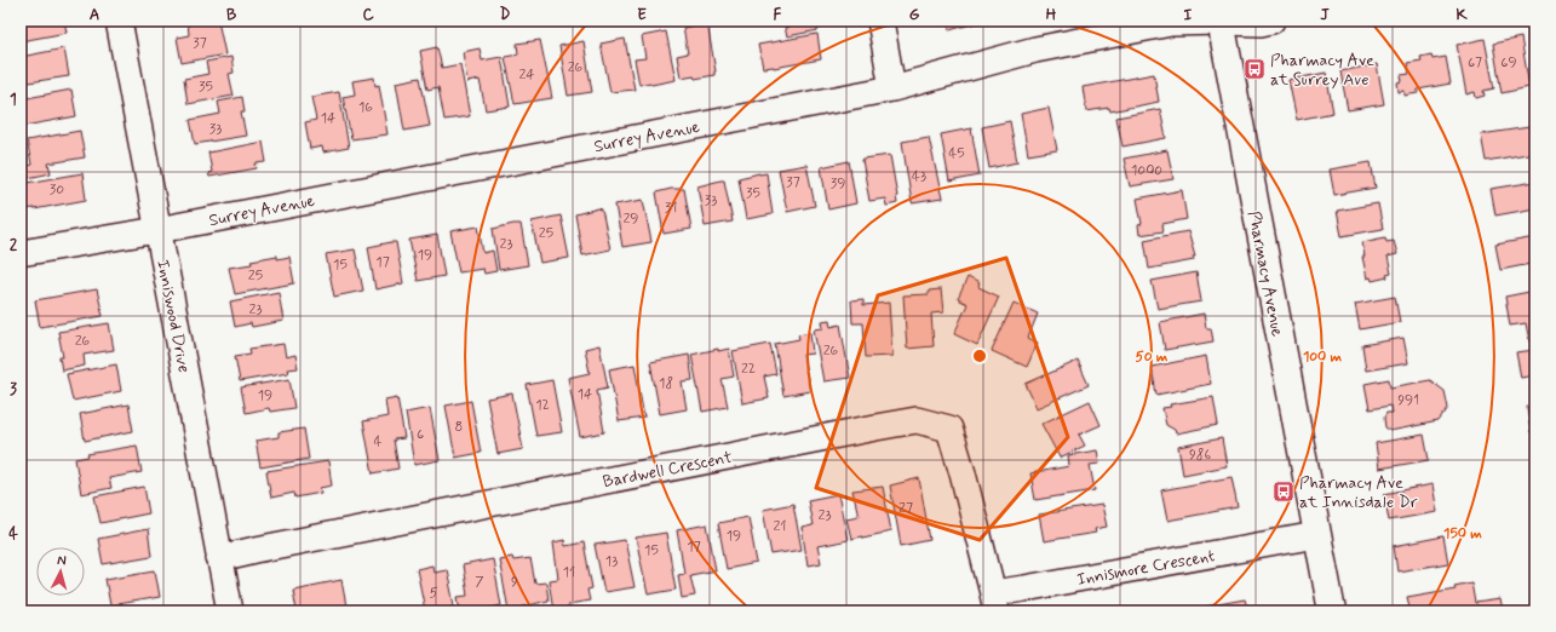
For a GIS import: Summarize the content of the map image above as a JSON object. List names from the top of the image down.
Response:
{
  "streets": {
    "street": [
      "Surrey Avenue",
      "Pharmacy Avenue",
      "Inniswood Drive",
      "Bardwell Crescent",
      "Innismore Crescent"
    ]
  },
  "crossings": [
    ["Surrey Avenue", "Pharmacy Avenue"],
    ["Surrey Avenue", "Inniswood Drive"],
    ["Pharmacy Avenue", "Innismore Crescent"],
    ["Inniswood Drive", "Bardwell Crescent"],
    ["Bardwell Crescent", "Innismore Crescent"]
  ],
  "places": {
    "bus stop": ["Pharmacy Ave at Surrey Ave", "Pharmacy Ave at Innisdale Dr"]
  },
  "house_numbers": [
    "37",
    "67",
    "69",
    "26",
    "24",
    "35",
    "16",
    "14",
    "33",
    "45",
    "1000",
    "43",
    "37",
    "39",
    "30",
    "35",
    "33",
    "31",
    "29",
    "25",
    "23",
    "19",
    "17",
    "15",
    "25",
    "23",
    "26",
    "26",
    "22",
    "18",
    "14",
    "19",
    "991",
    "12",
    "8",
    "6",
    "4",
    "986",
    "27",
    "23",
    "21",
    "19",
    "17",
    "15",
    "13",
    "11",
    "7",
    "9",
    "5"
  ],
  "north": "top",
  "grid": {
    "columns": [
      "A",
      "B",
      "C",
      "D",
      "E",
      "F",
      "G",
      "H",
      "I",
      "J",
      "K"
    ],
    "rows": [
      "1",
      "2",
      "3",
      "4"
    ]
  },
  "rings": ["50 m", "100 m", "150 m"]
}
